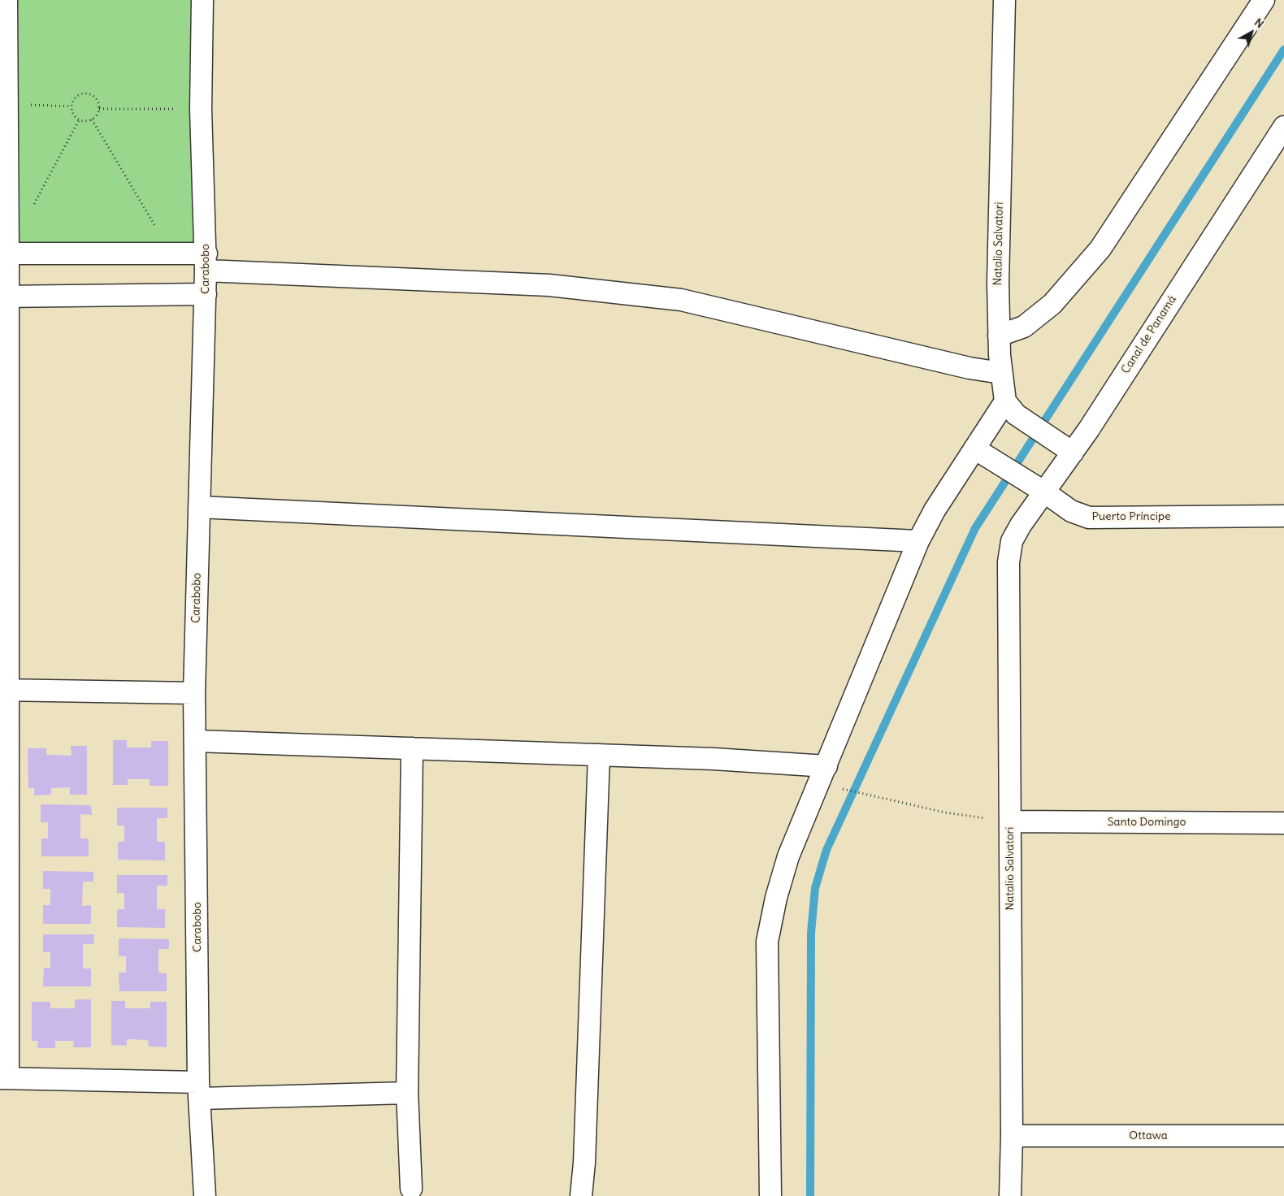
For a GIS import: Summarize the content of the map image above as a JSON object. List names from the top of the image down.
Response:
{
  "streets": {
    "street": [
      "Natalio Salvatori",
      "Carabobo",
      "Canal de Panamá",
      "Puerto Príncipe",
      "Santo Domingo",
      "Ottawa"
    ]
  },
  "crossings": [
    ["Natalio Salvatori", "Canal de Panamá"],
    ["Natalio Salvatori", "Santo Domingo"],
    ["Natalio Salvatori", "Ottawa"],
    ["Canal de Panamá", "Puerto Príncipe"]
  ],
  "north": "top right"
}
